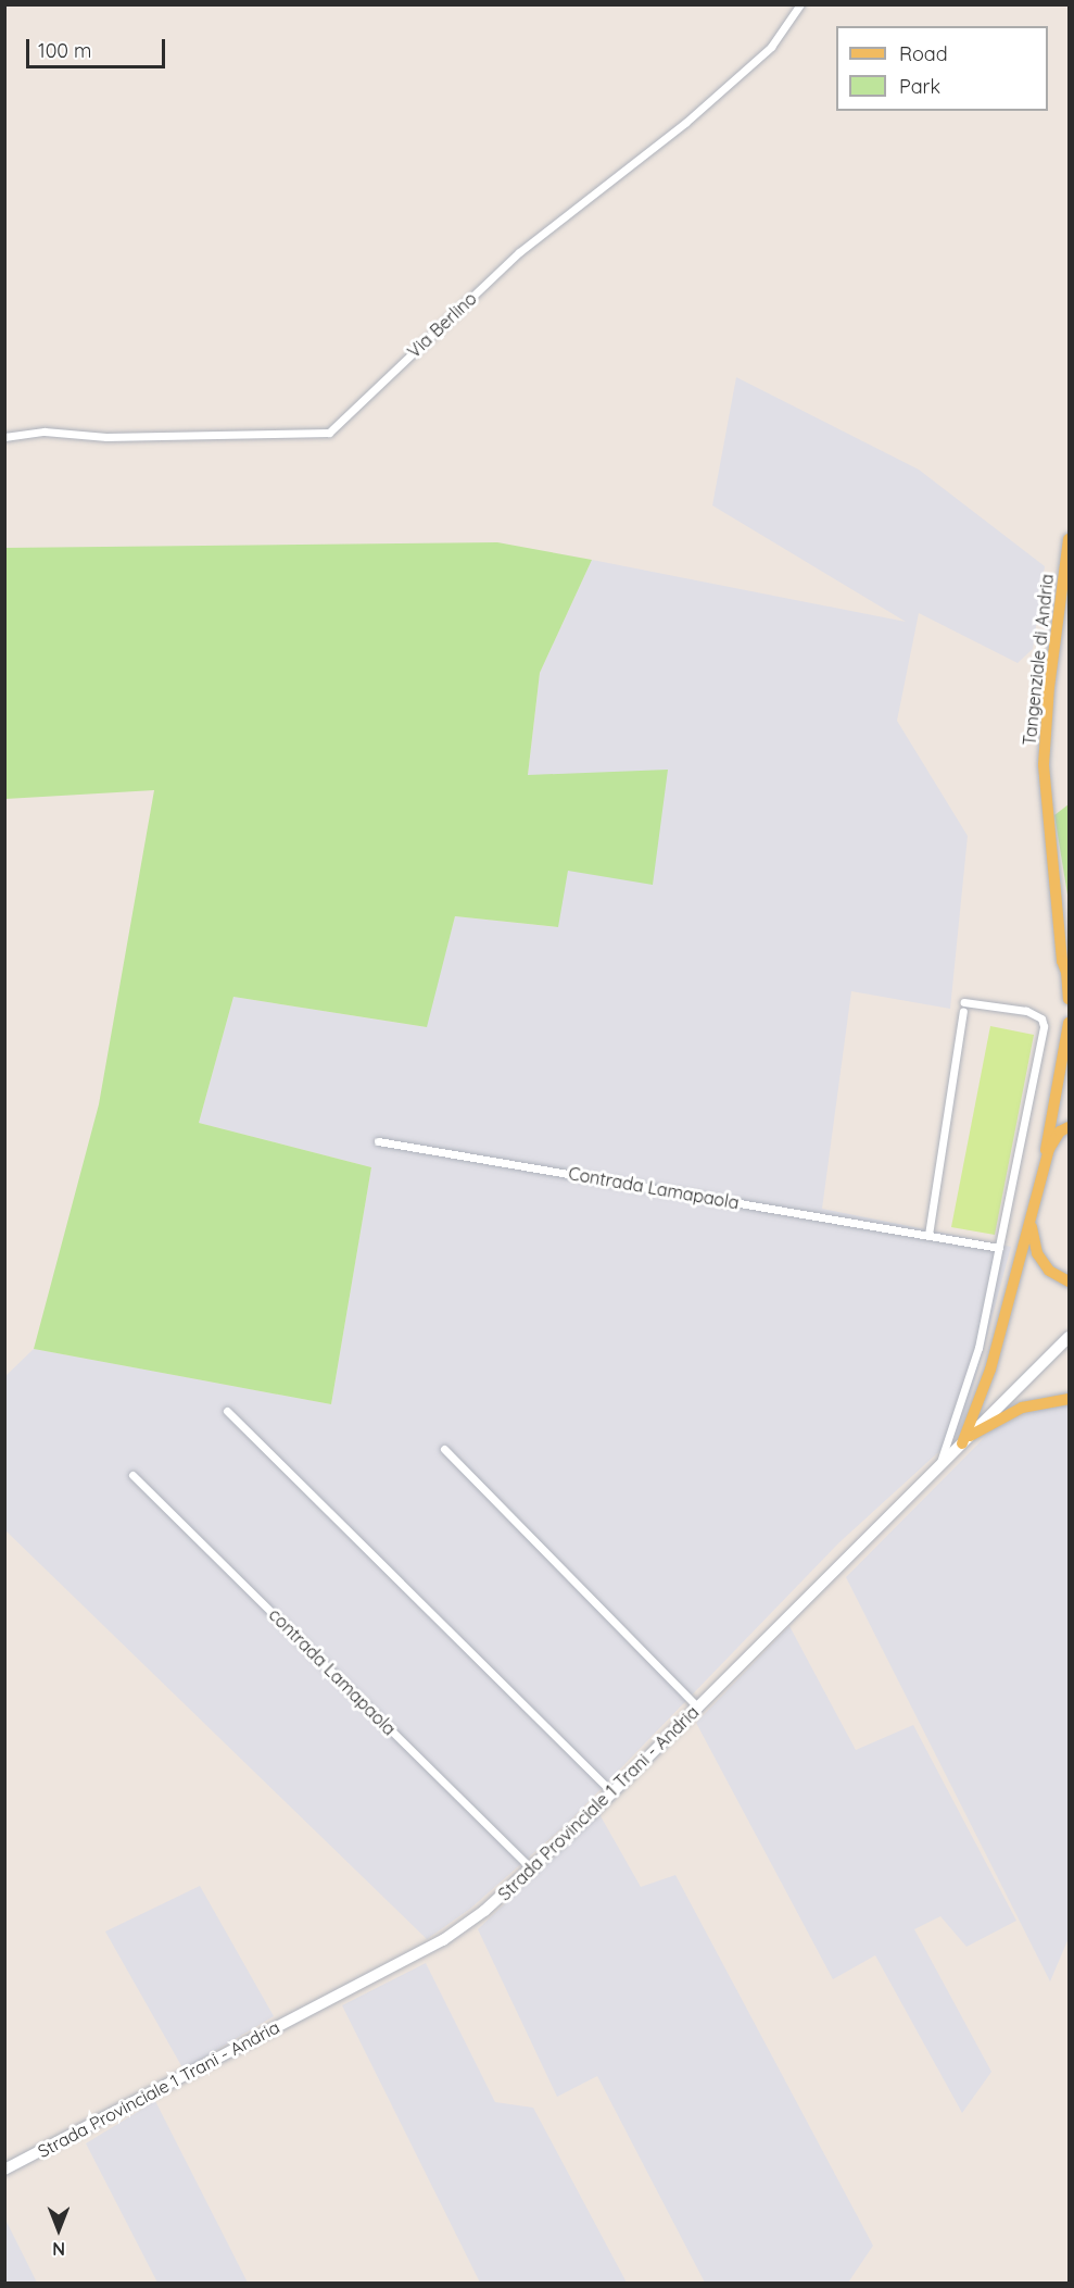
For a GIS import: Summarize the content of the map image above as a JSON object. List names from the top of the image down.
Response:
{
  "streets": {
    "main road": ["Tangenziale di Andria", "Strada Provinciale 1 Trani - Andria"],
    "street": ["Via Berlino", "Contrada Lamapaola", "contrada Lamapaola"]
  },
  "crossings": [
    ["contrada Lamapaola", "Strada Provinciale 1 Trani - Andria"]
  ],
  "legend": ["Road", "Park"],
  "scale_bar": "100 m",
  "north": "bottom"
}
